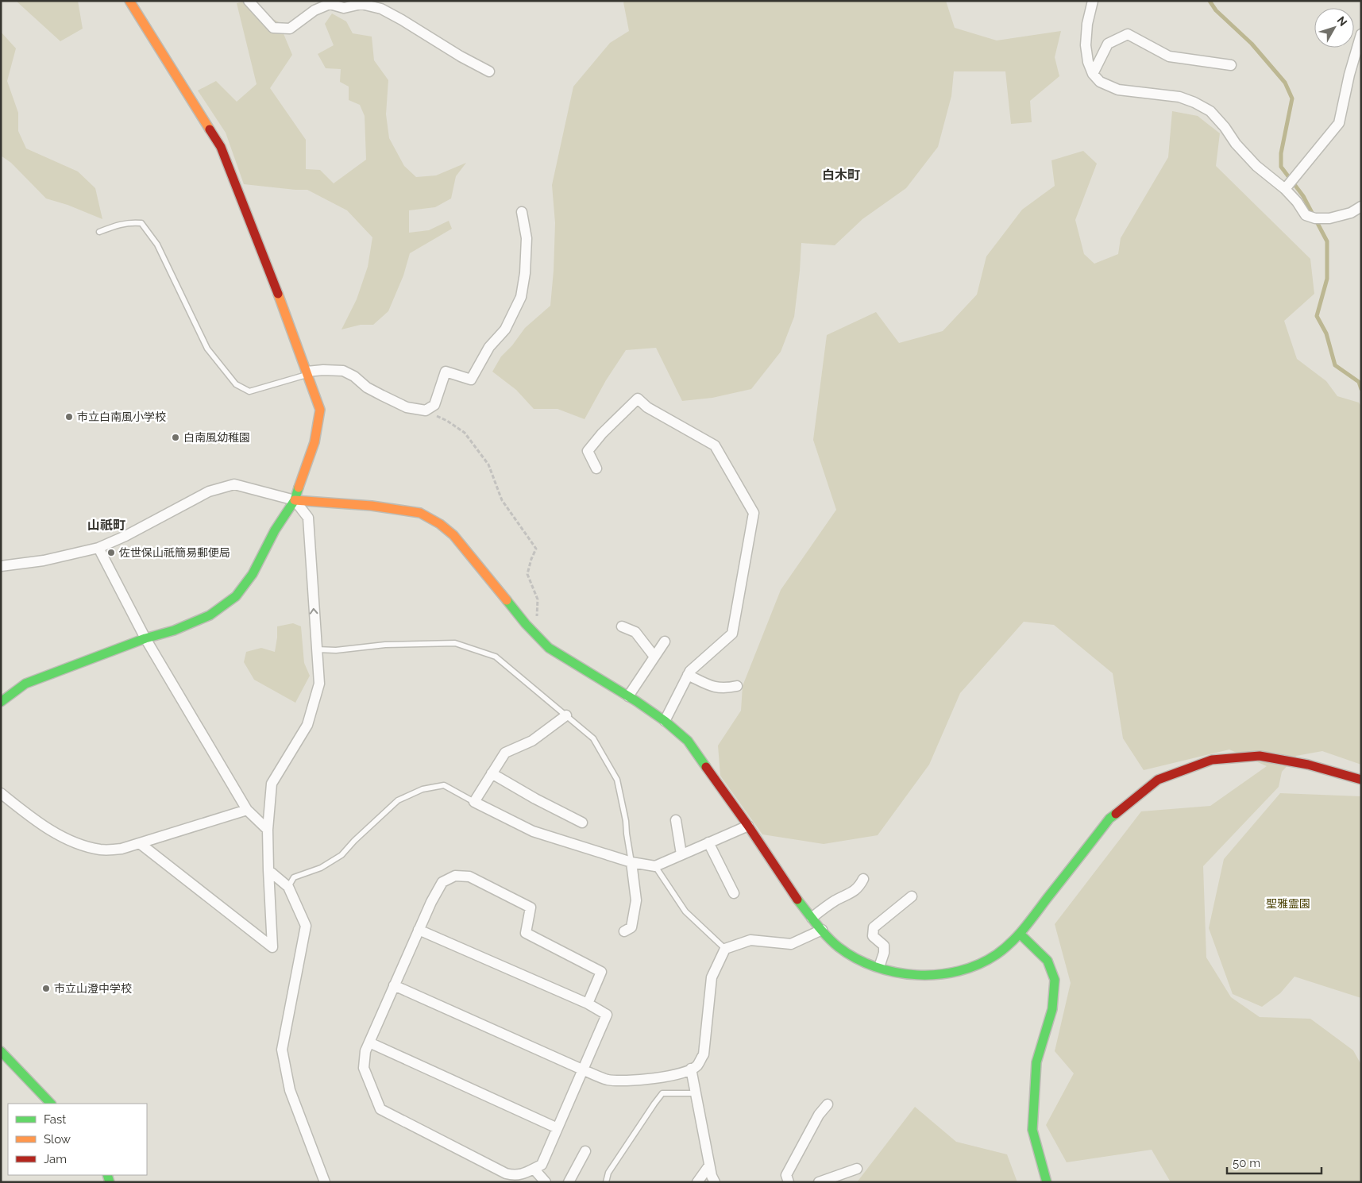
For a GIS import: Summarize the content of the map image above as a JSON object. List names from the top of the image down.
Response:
{
  "districts": ["白木町", "山祇町"],
  "parks": ["聖雅霊園"],
  "places": [
    "市立白南風小学校",
    "白南風幼稚園",
    "佐世保山祇簡易郵便局",
    "市立山澄中学校"
  ],
  "legend": ["Fast", "Slow", "Jam"],
  "scale_bar": "50 m",
  "north": "top right"
}
